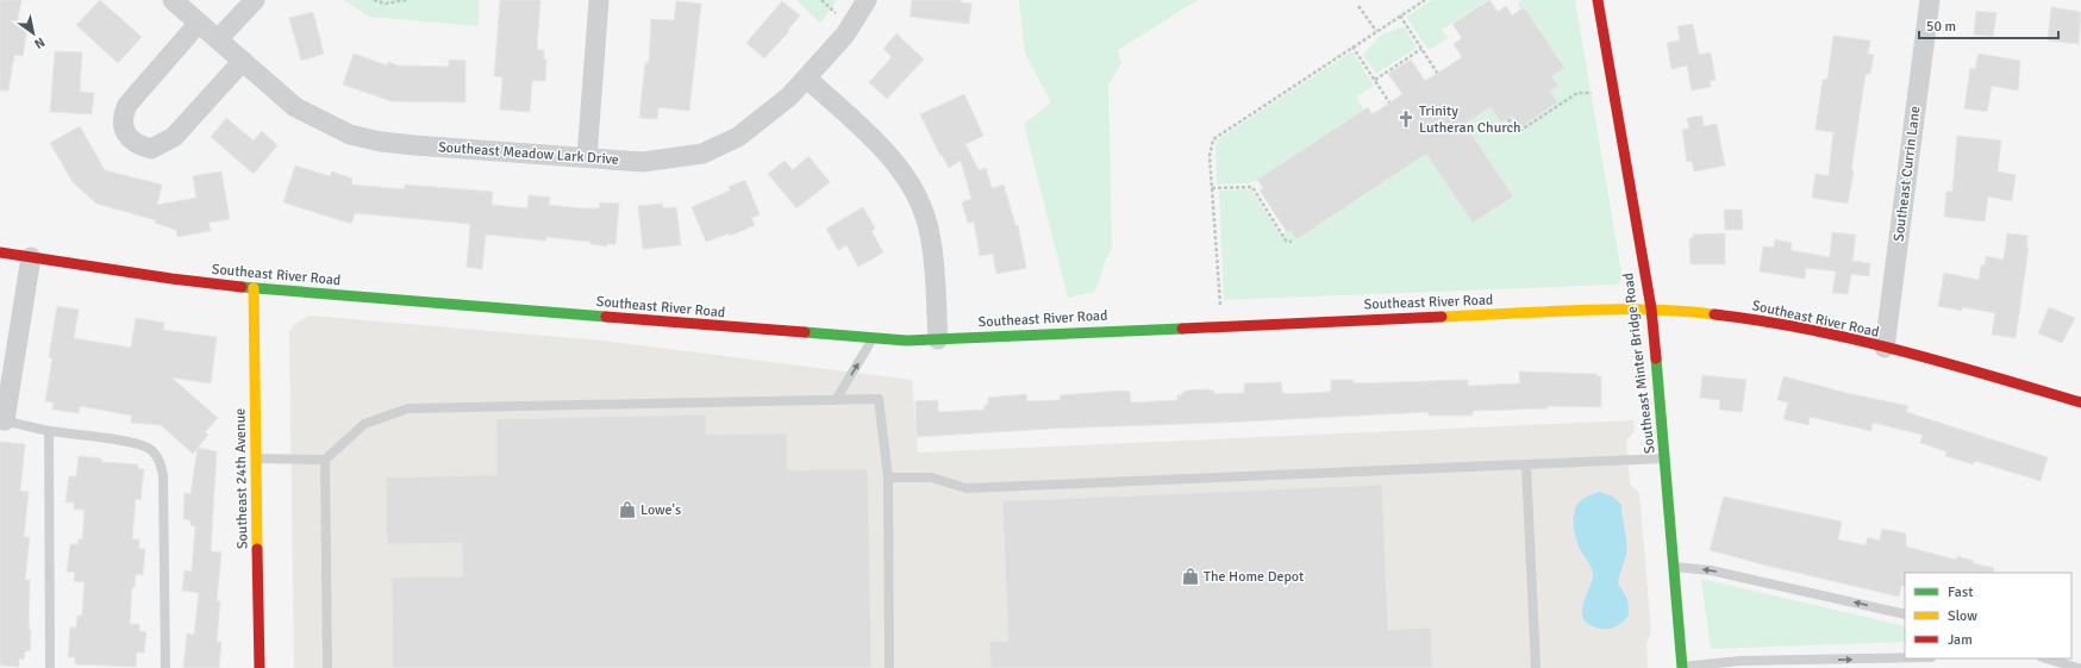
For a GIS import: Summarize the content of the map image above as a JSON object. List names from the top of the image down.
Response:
{
  "streets": {
    "main road": ["Southeast River Road", "Southeast Minter Bridge Road", "Southeast 24th Avenue"],
    "street": ["Southeast Meadow Lark Drive", "Southeast Currin Lane"]
  },
  "crossings": [
    ["Southeast Currin Lane", "Southeast River Road"],
    ["Southeast River Road", "Southeast Minter Bridge Road"],
    ["Southeast River Road", "Southeast 24th Avenue"]
  ],
  "places": {
    "church": ["Trinity Lutheran Church"],
    "shop": ["Lowe's", "The Home Depot"]
  },
  "legend": ["Fast", "Slow", "Jam"],
  "scale_bar": "50 m",
  "north": "bottom right"
}
